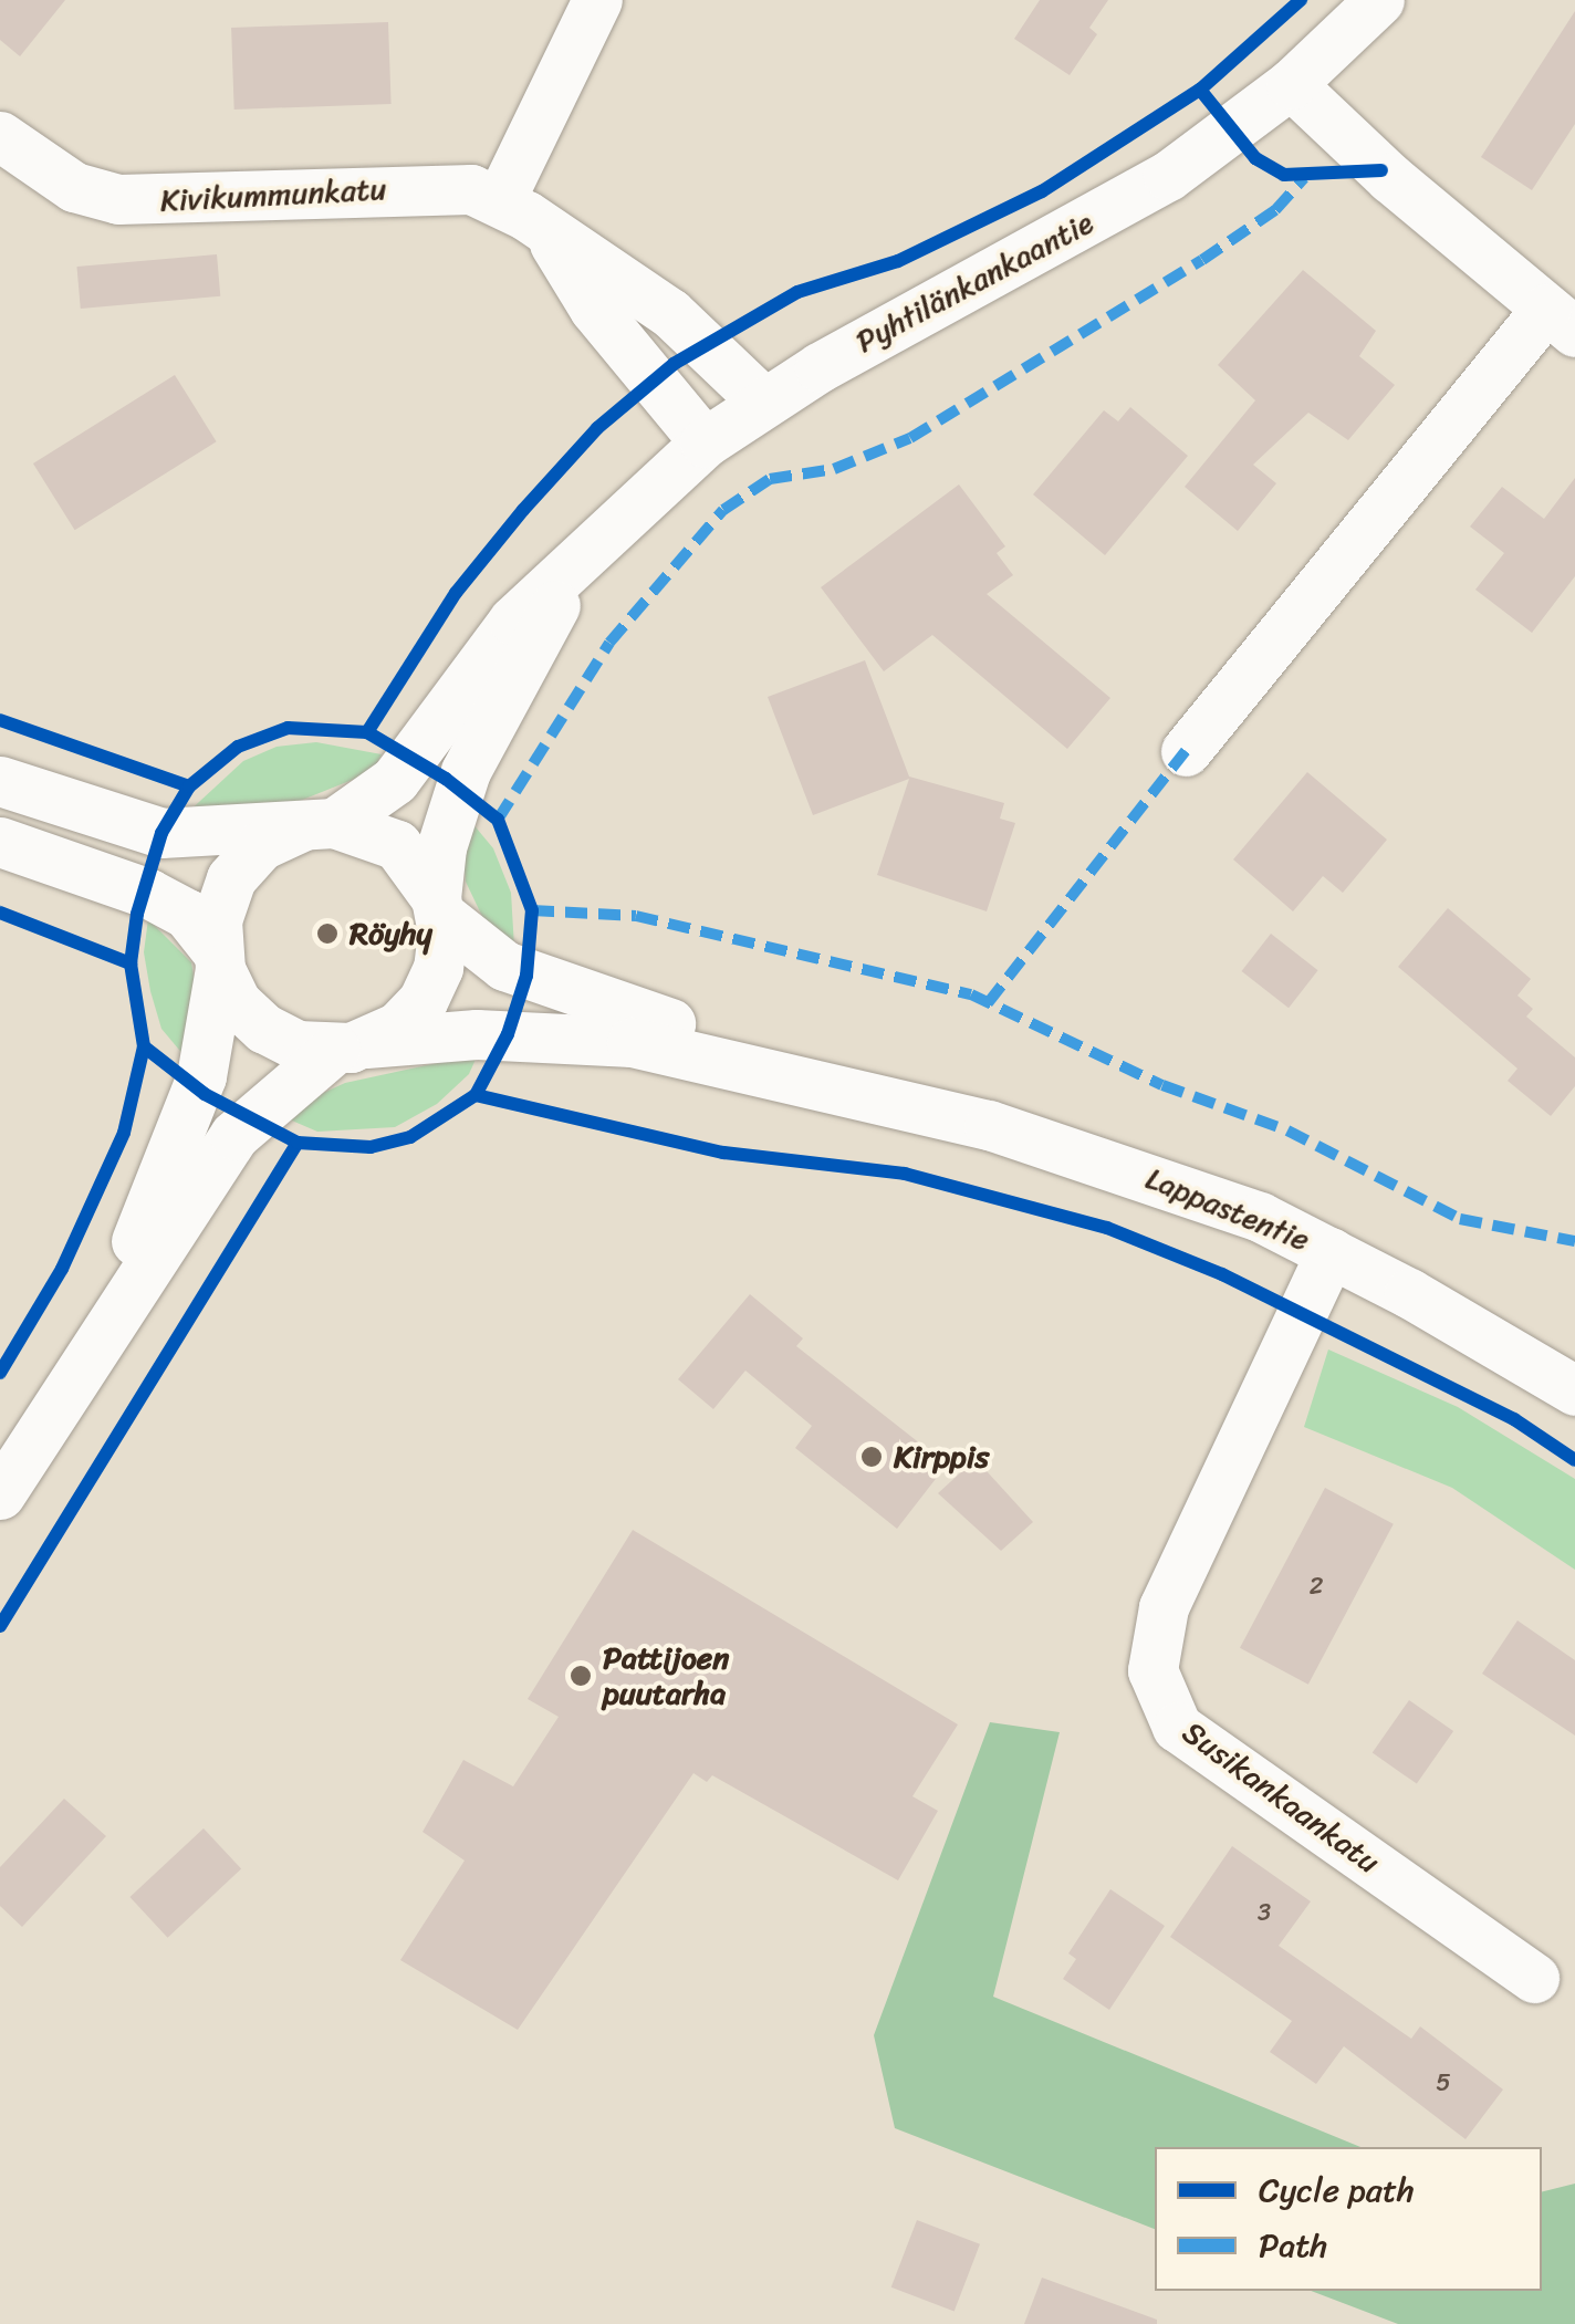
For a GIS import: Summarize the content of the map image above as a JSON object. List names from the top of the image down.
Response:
{
  "streets": {
    "street": [
      "Kivikummunkatu",
      "Pyhtilänkankaantie",
      "Lappastentie",
      "Susikankaankatu"
    ]
  },
  "crossings": [
    ["Kivikummunkatu", "Pyhtilänkankaantie"],
    ["Pyhtilänkankaantie", "Lappastentie"],
    ["Lappastentie", "Susikankaankatu"]
  ],
  "places": ["Röyhy", "Kirppis", "Pattijoen puutarha"],
  "house_numbers": ["2", "3", "5"],
  "legend": ["Cycle path", "Path"]
}
